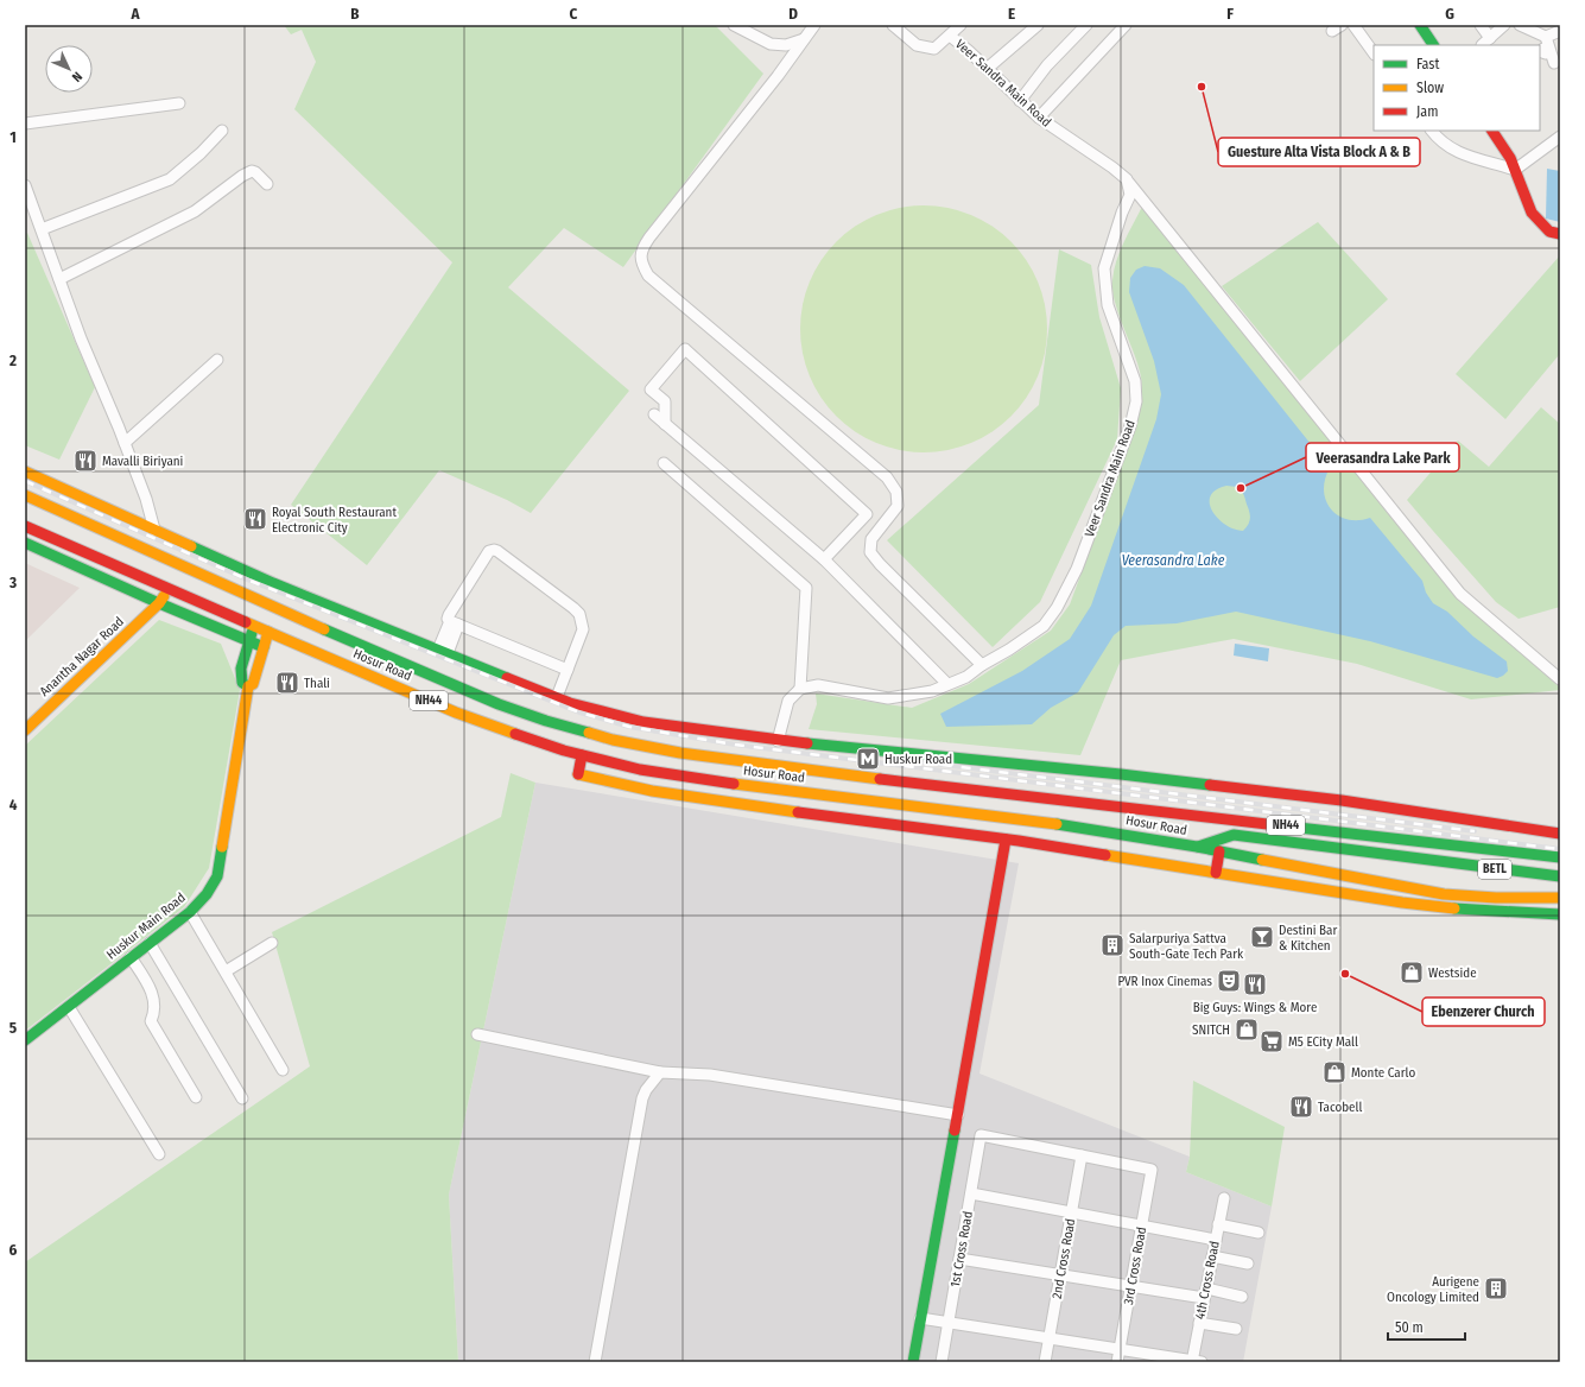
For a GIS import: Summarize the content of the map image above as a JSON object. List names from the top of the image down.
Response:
{
  "streets": {
    "main road": [
      "Anantha Nagar Road",
      "Hosur Road",
      "NH44",
      "BETL",
      "Huskur Main Road"
    ],
    "street": [
      "Veer Sandra Main Road",
      "1st Cross Road",
      "2nd Cross Road",
      "3rd Cross Road",
      "4th Cross Road"
    ]
  },
  "crossings": [
    ["Anantha Nagar Road", "Hosur Road"],
    ["Hosur Road", "BETL"],
    ["Hosur Road", "Huskur Main Road"],
    ["1st Cross Road", "2nd Cross Road"],
    ["1st Cross Road", "3rd Cross Road"],
    ["2nd Cross Road", "3rd Cross Road"]
  ],
  "water": ["Veerasandra Lake"],
  "places": {
    "other": ["Guesture Alta Vista Block A & B", "Veerasandra Lake Park", "Ebenzerer Church"],
    "restaurant": [
      "Mavalli Biriyani",
      "Royal South Restaurant Electronic City",
      "Thali",
      "Big Guys: Wings & More",
      "Tacobell"
    ],
    "metro station": ["Huskur Road"],
    "bar": ["Destini Bar & Kitchen"],
    "building": ["Salarpuriya Sattva South-Gate Tech Park", "Aurigene Oncology Limited"],
    "shop": ["Westside", "SNITCH", "Monte Carlo"],
    "theatre": ["PVR Inox Cinemas"],
    "supermarket": ["M5 ECity Mall"]
  },
  "legend": ["Fast", "Slow", "Jam"],
  "scale_bar": "50 m",
  "north": "bottom right",
  "grid": {
    "columns": [
      "A",
      "B",
      "C",
      "D",
      "E",
      "F",
      "G"
    ],
    "rows": [
      "1",
      "2",
      "3",
      "4",
      "5",
      "6"
    ]
  }
}
